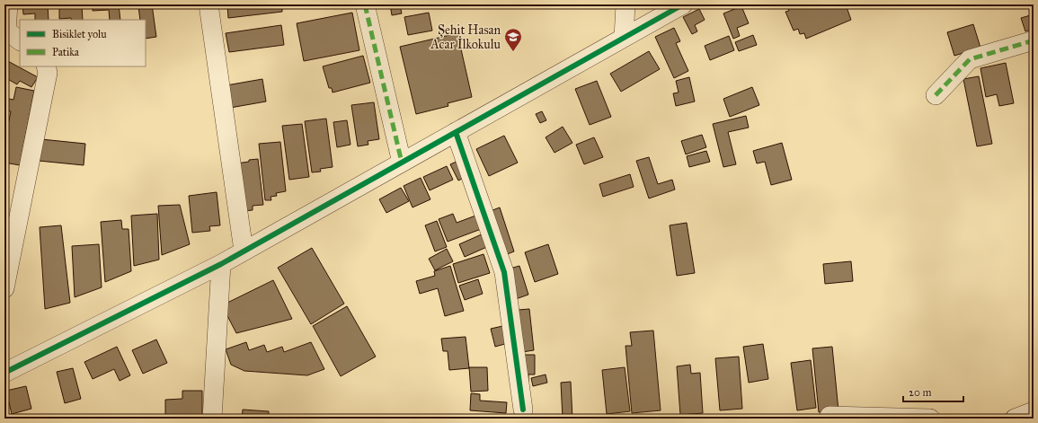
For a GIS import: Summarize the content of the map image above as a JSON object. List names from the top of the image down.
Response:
{
  "places": {
    "school or university": ["Şehit Hasan Acar İlkokulu"]
  },
  "legend": ["Bisiklet yolu", "Patika"],
  "scale_bar": "20 m"
}
